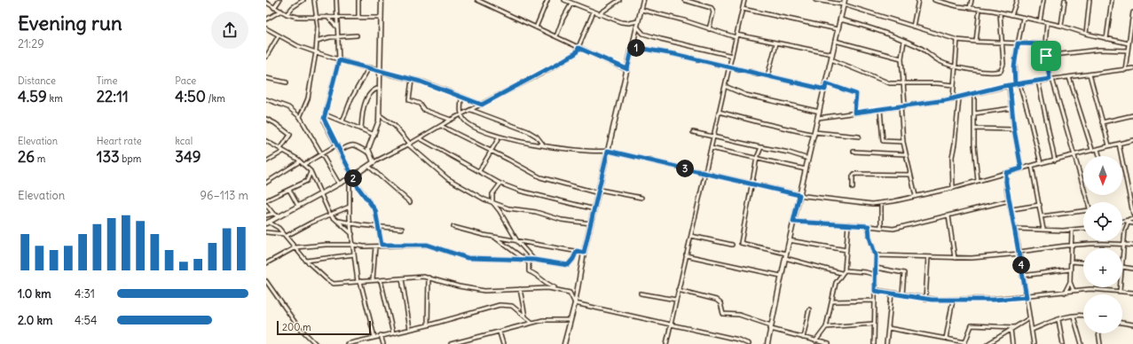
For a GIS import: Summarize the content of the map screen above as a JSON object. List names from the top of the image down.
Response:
{
  "scale_bar": "200 m",
  "north": "bottom",
  "page": {
    "heading": ["Evening run", "21:29"],
    "pins": [
      "1",
      "3",
      "2",
      "4"
    ],
    "stats": [
      ["Distance", "4.59 km"],
      ["Time", "22:11"],
      ["Pace", "4:50 /km"],
      ["Elevation", "26 m"],
      ["Heart rate", "133 bpm"],
      ["kcal", "349"]
    ],
    "map_buttons": ["+", "−"],
    "chart": ["Elevation", "96–113 m"],
    "list": [
      {
        "name": "1.0 km",
        "note": "4:31"
      },
      {
        "name": "2.0 km",
        "note": "4:54"
      }
    ],
    "scale": "200 m"
  }
}
